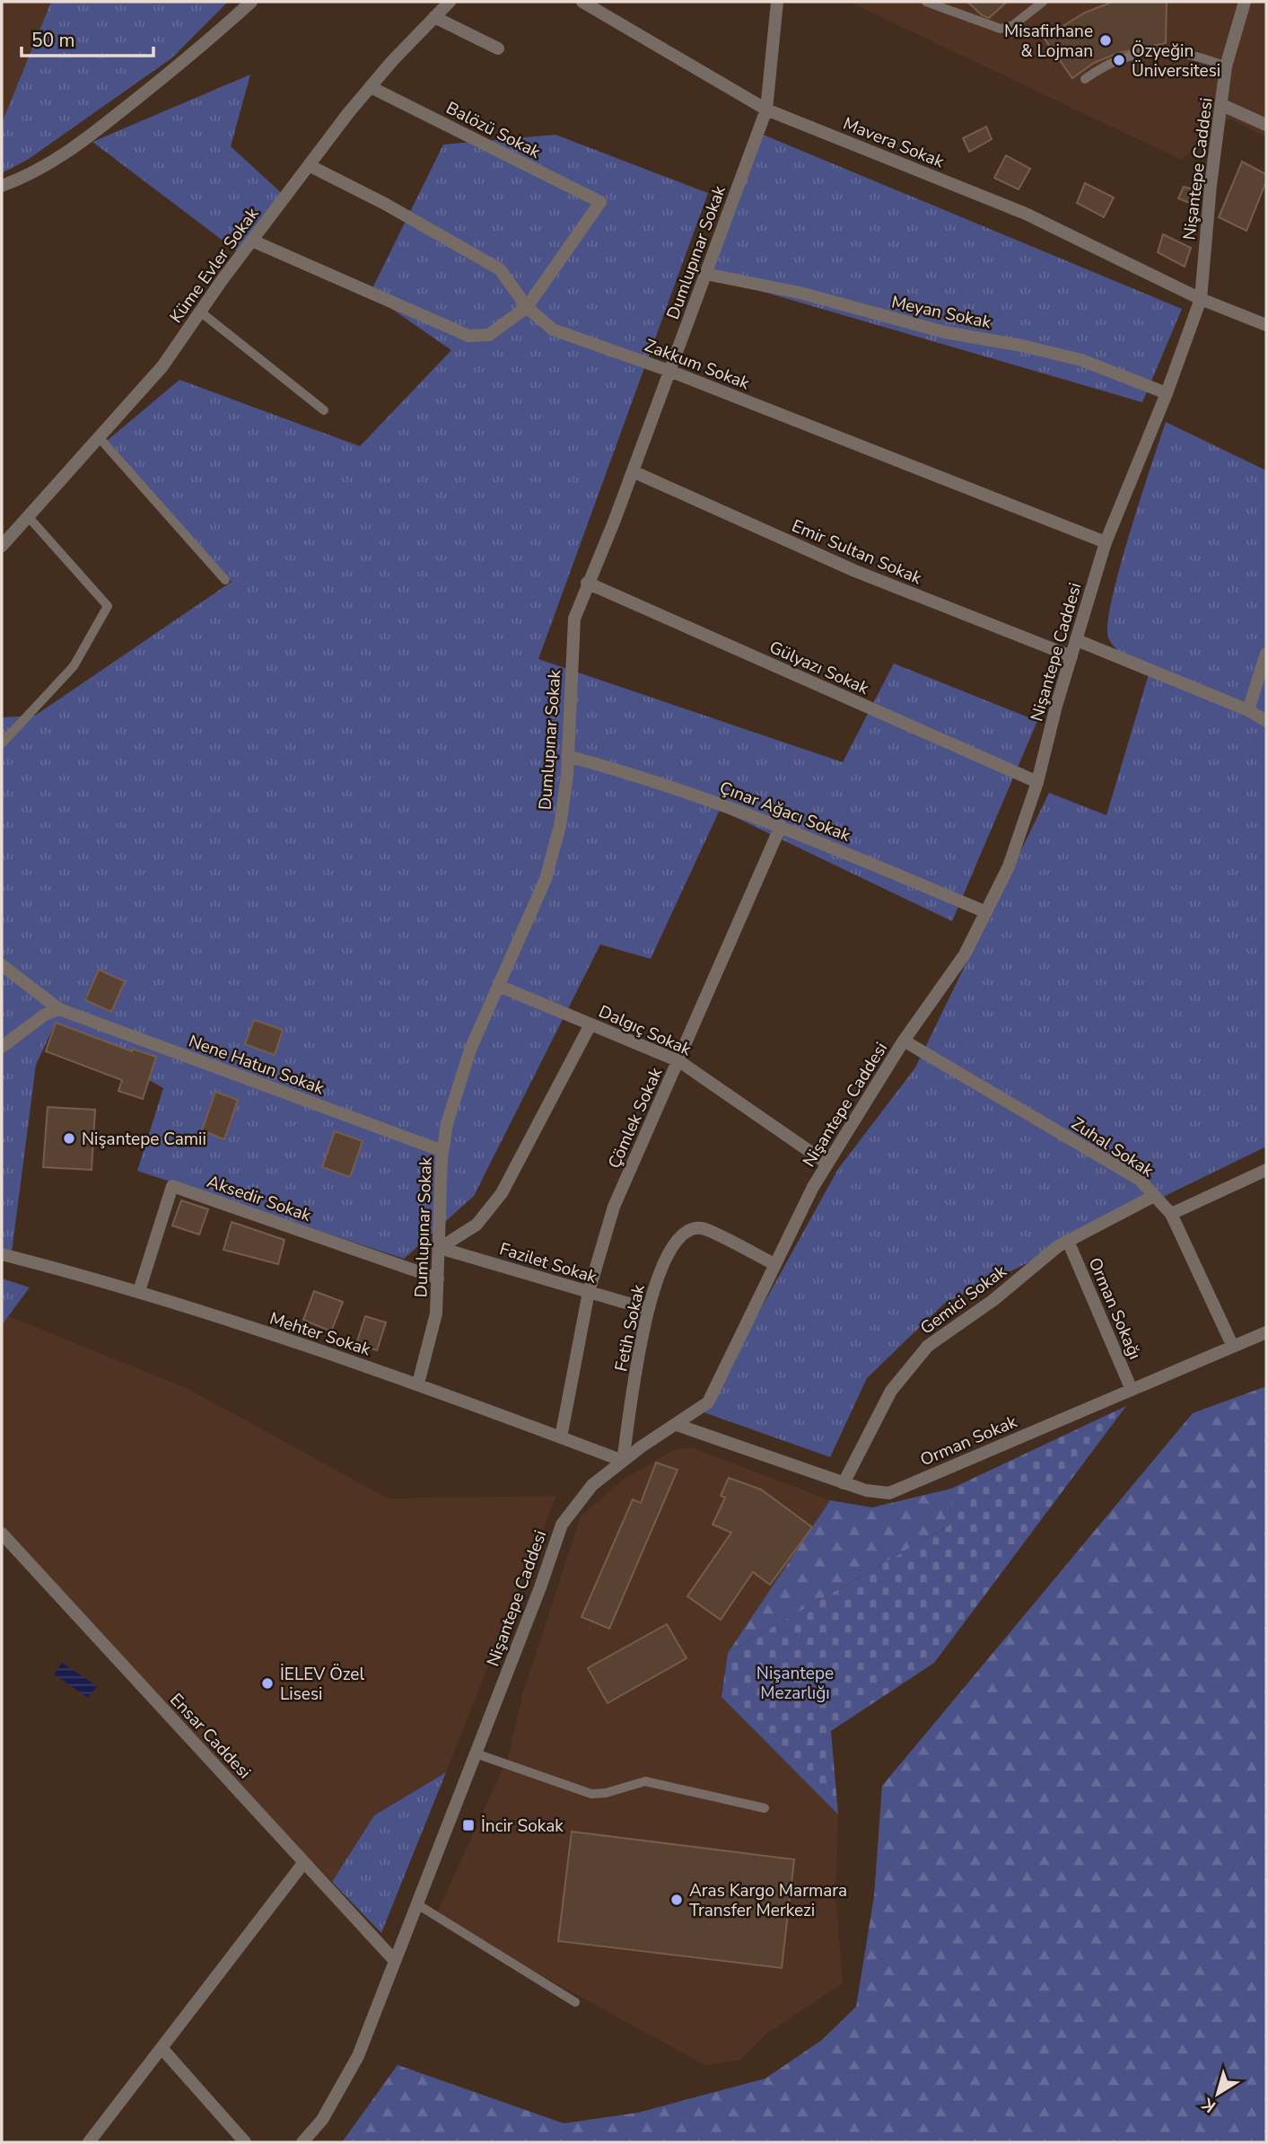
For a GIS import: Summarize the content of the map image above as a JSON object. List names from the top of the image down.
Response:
{
  "streets": {
    "street": [
      "Balözü Sokak",
      "Mavera Sokak",
      "Nişantepe Caddesi",
      "Dumlupınar Sokak",
      "Küme Evler Sokak",
      "Meyan Sokak",
      "Zakkum Sokak",
      "Emir Sultan Sokak",
      "Gülyazı Sokak",
      "Çınar Ağacı Sokak",
      "Dalgıç Sokak",
      "Nene Hatun Sokak",
      "Çömlek Sokak",
      "Zuhal Sokak",
      "Aksedir Sokak",
      "Fazilet Sokak",
      "Gemici Sokak",
      "Orman Sokağı",
      "Fetih Sokak",
      "Mehter Sokak",
      "Orman Sokak",
      "Ensar Caddesi"
    ]
  },
  "crossings": [
    ["Balözü Sokak", "Küme Evler Sokak"],
    ["Balözü Sokak", "Zakkum Sokak"],
    ["Mavera Sokak", "Nişantepe Caddesi"],
    ["Mavera Sokak", "Dumlupınar Sokak"],
    ["Nişantepe Caddesi", "Meyan Sokak"],
    ["Nişantepe Caddesi", "Zakkum Sokak"],
    ["Nişantepe Caddesi", "Emir Sultan Sokak"],
    ["Nişantepe Caddesi", "Gülyazı Sokak"],
    ["Nişantepe Caddesi", "Çınar Ağacı Sokak"],
    ["Nişantepe Caddesi", "Dalgıç Sokak"],
    ["Nişantepe Caddesi", "Zuhal Sokak"],
    ["Nişantepe Caddesi", "Fetih Sokak"],
    ["Nişantepe Caddesi", "Mehter Sokak"],
    ["Nişantepe Caddesi", "Orman Sokak"],
    ["Nişantepe Caddesi", "Ensar Caddesi"],
    ["Dumlupınar Sokak", "Meyan Sokak"],
    ["Dumlupınar Sokak", "Zakkum Sokak"],
    ["Dumlupınar Sokak", "Emir Sultan Sokak"],
    ["Dumlupınar Sokak", "Gülyazı Sokak"],
    ["Dumlupınar Sokak", "Çınar Ağacı Sokak"],
    ["Dumlupınar Sokak", "Dalgıç Sokak"],
    ["Dumlupınar Sokak", "Nene Hatun Sokak"],
    ["Dumlupınar Sokak", "Aksedir Sokak"],
    ["Dumlupınar Sokak", "Fazilet Sokak"],
    ["Dumlupınar Sokak", "Mehter Sokak"],
    ["Küme Evler Sokak", "Zakkum Sokak"],
    ["Çınar Ağacı Sokak", "Çömlek Sokak"],
    ["Dalgıç Sokak", "Çömlek Sokak"],
    ["Çömlek Sokak", "Fazilet Sokak"],
    ["Çömlek Sokak", "Mehter Sokak"],
    ["Zuhal Sokak", "Gemici Sokak"],
    ["Zuhal Sokak", "Orman Sokak"],
    ["Aksedir Sokak", "Mehter Sokak"],
    ["Fazilet Sokak", "Fetih Sokak"],
    ["Gemici Sokak", "Orman Sokağı"],
    ["Gemici Sokak", "Orman Sokak"],
    ["Orman Sokağı", "Orman Sokak"],
    ["Fetih Sokak", "Mehter Sokak"]
  ],
  "parks": ["Nişantepe Mezarlığı"],
  "places": {
    "other": [
      "Misafirhane & Lojman",
      "Özyeğin Üniversitesi",
      "Nişantepe Camii",
      "İELEV Özel Lisesi",
      "Aras Kargo Marmara Transfer Merkezi"
    ],
    "transit": ["İncir Sokak"]
  },
  "scale_bar": "50 m",
  "north": "bottom left"
}
